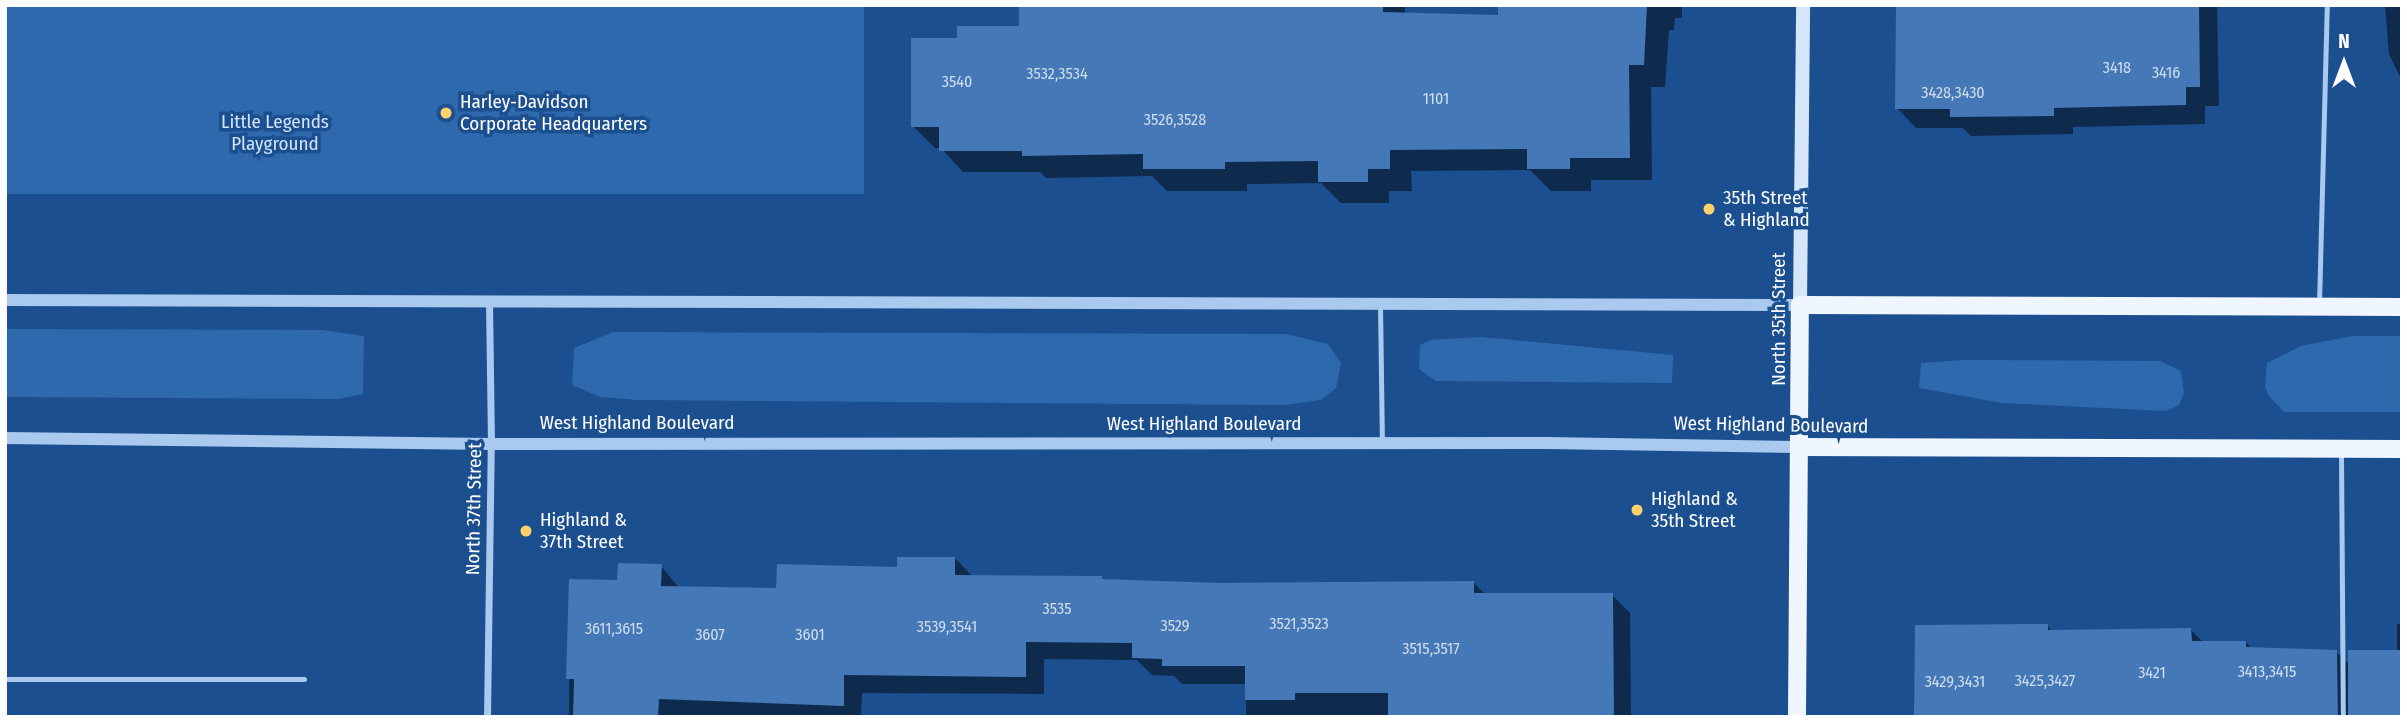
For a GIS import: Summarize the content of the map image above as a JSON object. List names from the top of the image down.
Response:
{
  "streets": {
    "main road": ["North 35th Street", "West Highland Boulevard"],
    "street": ["North 37th Street"]
  },
  "crossings": [
    ["North 35th Street", "West Highland Boulevard"],
    ["West Highland Boulevard", "North 37th Street"]
  ],
  "parks": ["Little Legends Playground"],
  "places": [
    "Harley-Davidson Corporate Headquarters",
    "35th Street & Highland",
    "Highland & 35th Street",
    "Highland & 37th Street"
  ],
  "house_numbers": [
    "3418",
    "3416",
    "3532,3534",
    "3540",
    "3428,3430",
    "1101",
    "3526,3528",
    "3535",
    "3521,3523",
    "3529",
    "3539,3541",
    "3611,3615",
    "3607",
    "3601",
    "3515,3517",
    "3413,3415",
    "3421",
    "3425,3427",
    "3429,3431"
  ],
  "north": "top"
}
